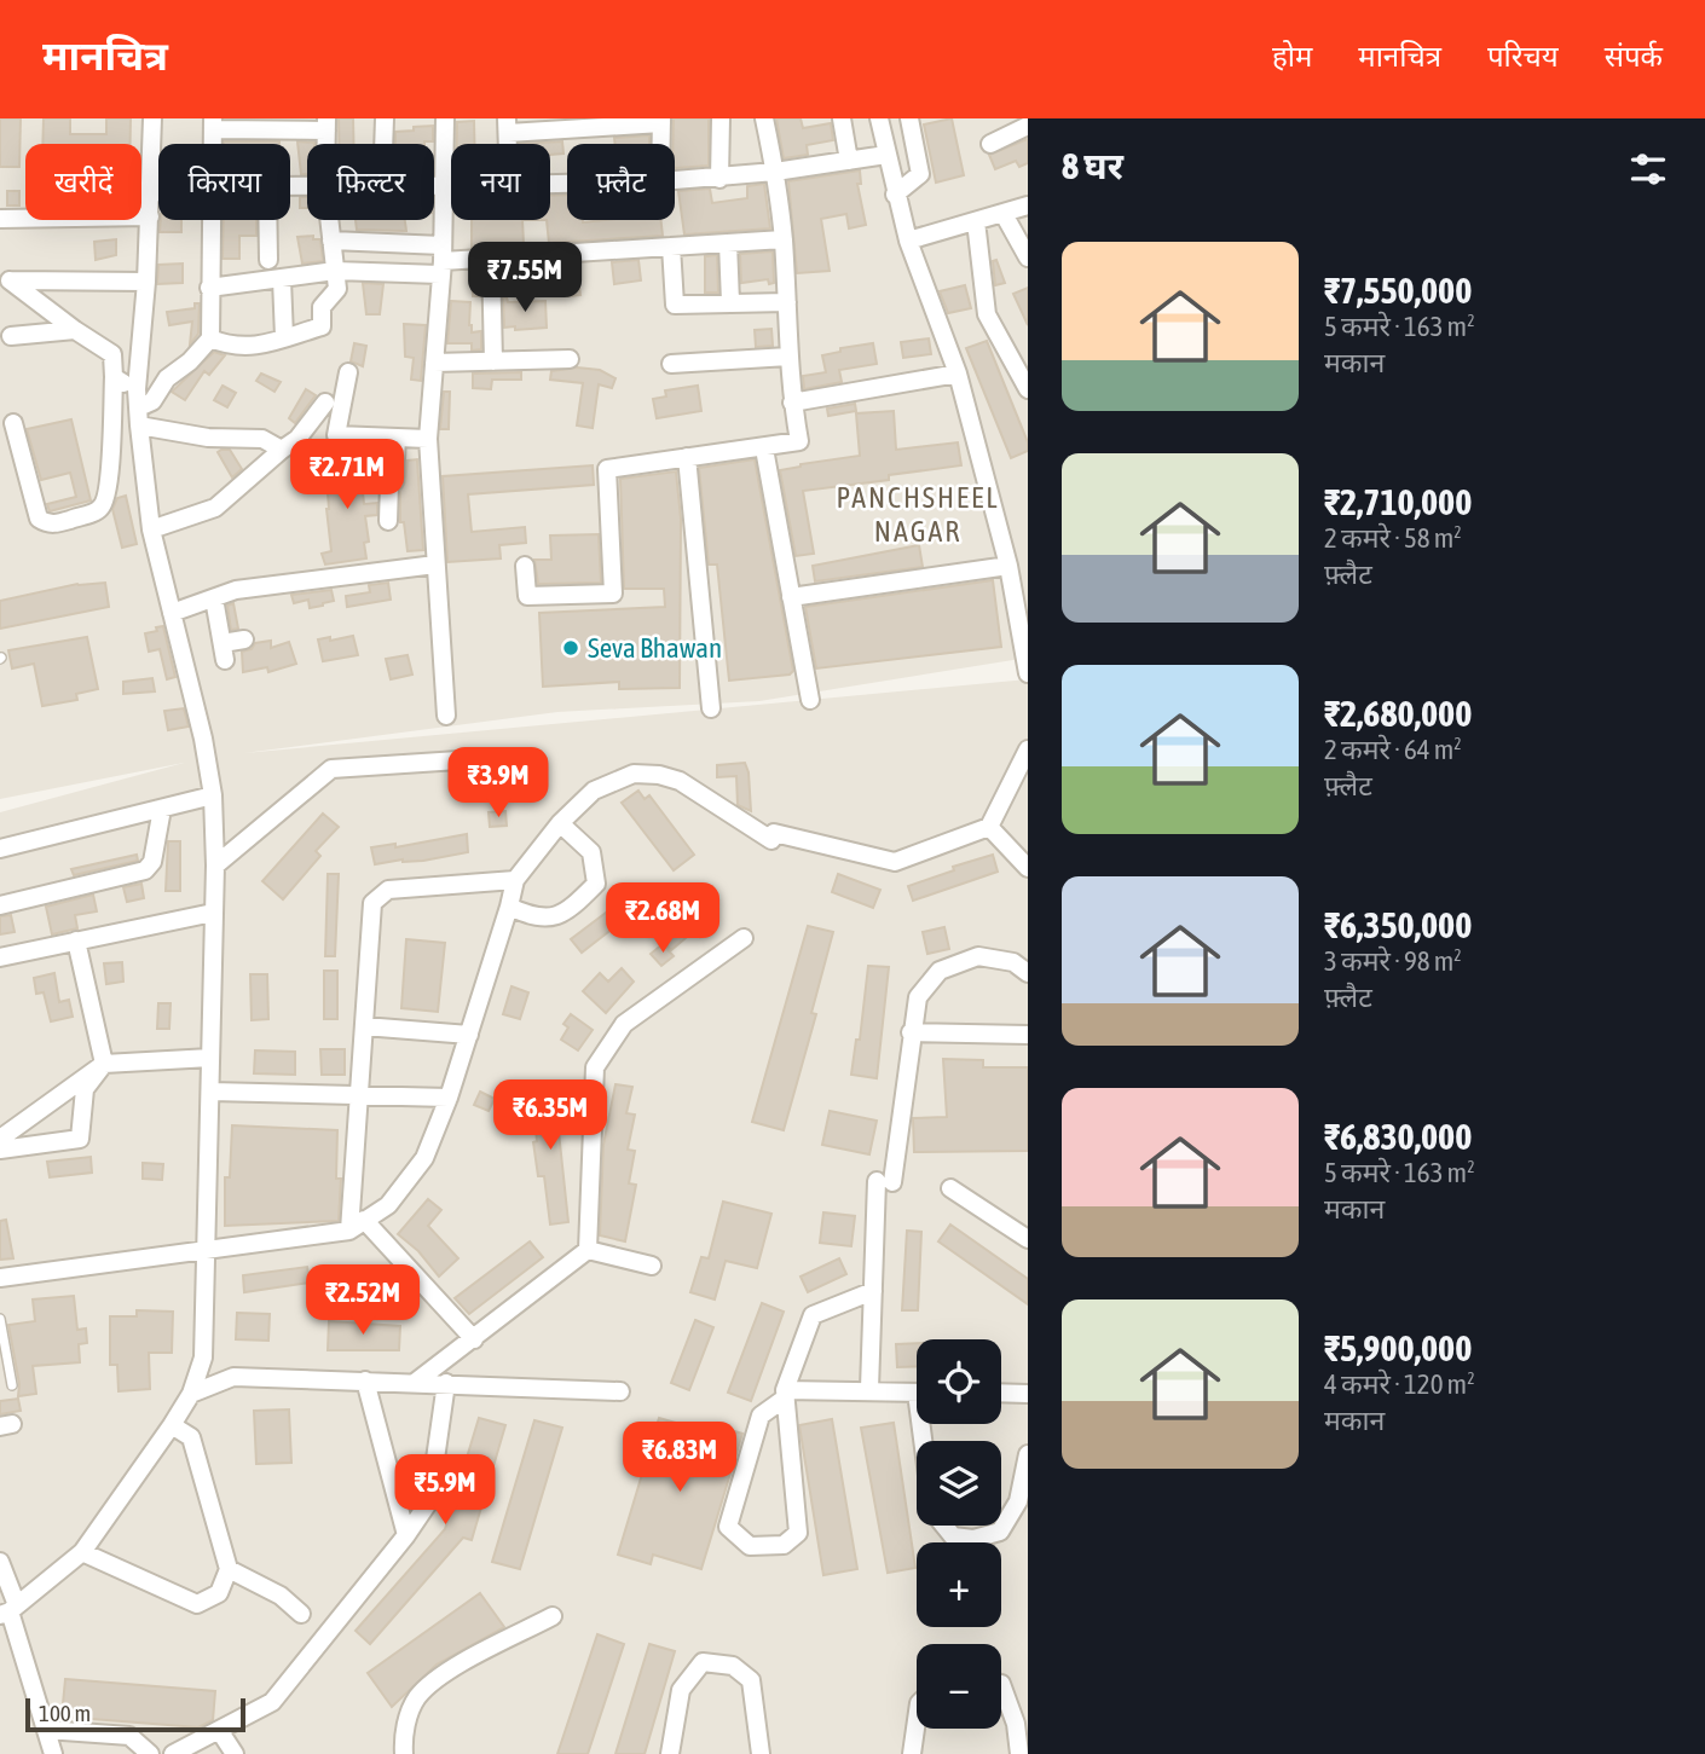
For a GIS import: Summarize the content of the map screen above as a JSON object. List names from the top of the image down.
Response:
{
  "districts": ["PANCHSHEEL NAGAR"],
  "places": ["Seva Bhawan"],
  "scale_bar": "100 m",
  "page": {
    "header": "मानचित्र",
    "nav": [
      "होम",
      "मानचित्र",
      "परिचय",
      "संपर्क"
    ],
    "heading": "8 घर",
    "chip": [
      "खरीदें",
      "किराया",
      "फ़िल्टर",
      "नया",
      "फ़्लैट"
    ],
    "list": [
      {
        "name": "₹7,550,000",
        "note": "5 कमरे · 163 m² · मकान"
      },
      {
        "name": "₹2,710,000",
        "note": "2 कमरे · 58 m² · फ़्लैट"
      },
      {
        "name": "₹2,680,000",
        "note": "2 कमरे · 64 m² · फ़्लैट"
      },
      {
        "name": "₹6,350,000",
        "note": "3 कमरे · 98 m² · फ़्लैट"
      },
      {
        "name": "₹6,830,000",
        "note": "5 कमरे · 163 m² · मकान"
      },
      {
        "name": "₹5,900,000",
        "note": "4 कमरे · 120 m² · मकान"
      }
    ],
    "price": [
      "₹7.55M",
      "₹2.71M",
      "₹3.9M",
      "₹2.68M",
      "₹6.35M",
      "₹2.52M",
      "₹6.83M",
      "₹5.9M"
    ],
    "map_buttons": ["+", "−"],
    "scale": "100 m"
  }
}
